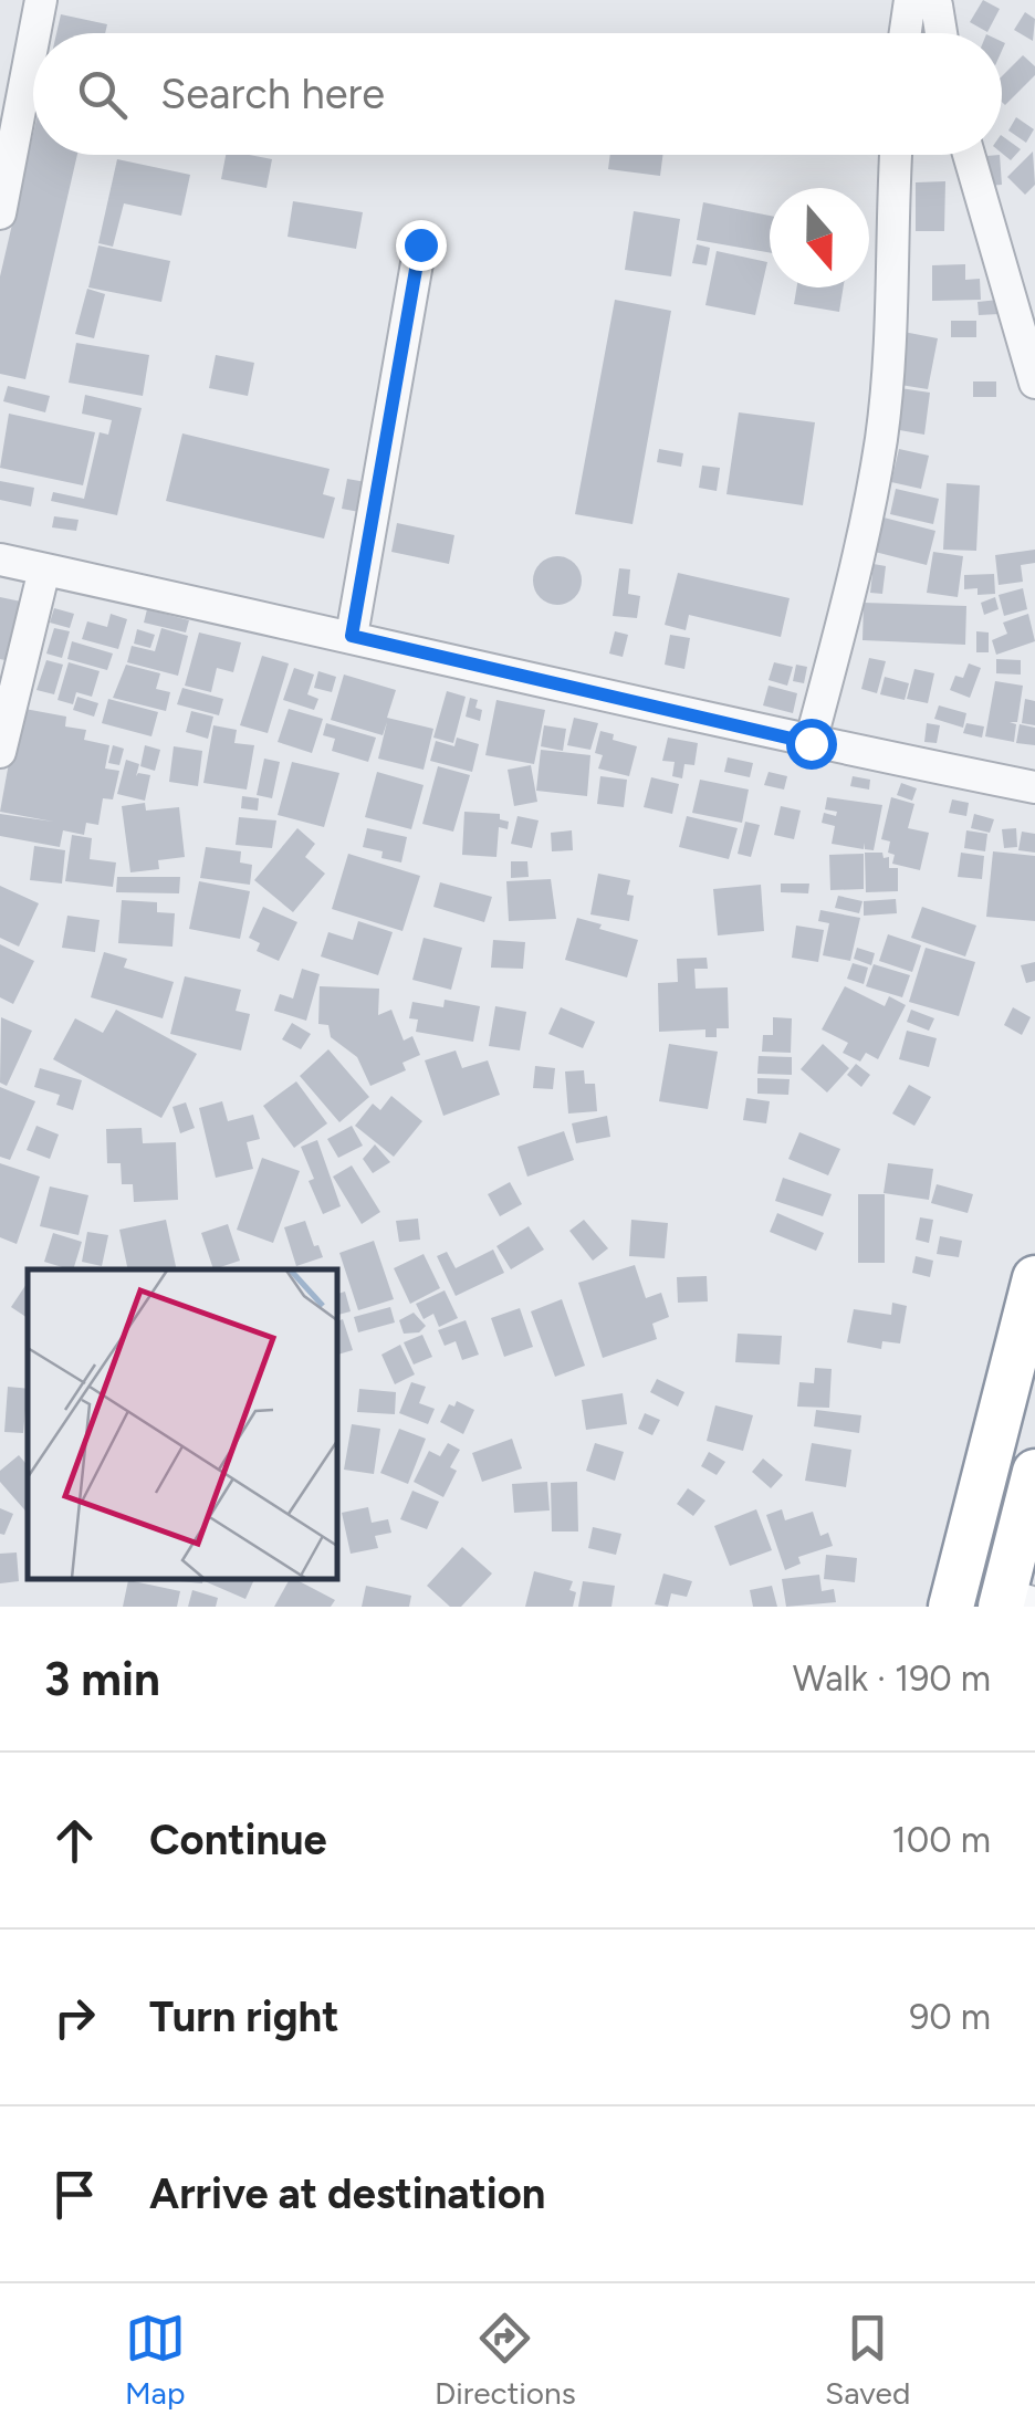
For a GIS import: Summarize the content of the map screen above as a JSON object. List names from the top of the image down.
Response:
{
  "north": "bottom",
  "page": {
    "search": "Search here",
    "heading": ["3 min", "Walk · 190 m"],
    "list": [
      ["Continue", "100 m"],
      ["Turn right", "90 m"],
      "Arrive at destination"
    ],
    "nav": ["Map", "Directions", "Saved"]
  }
}
